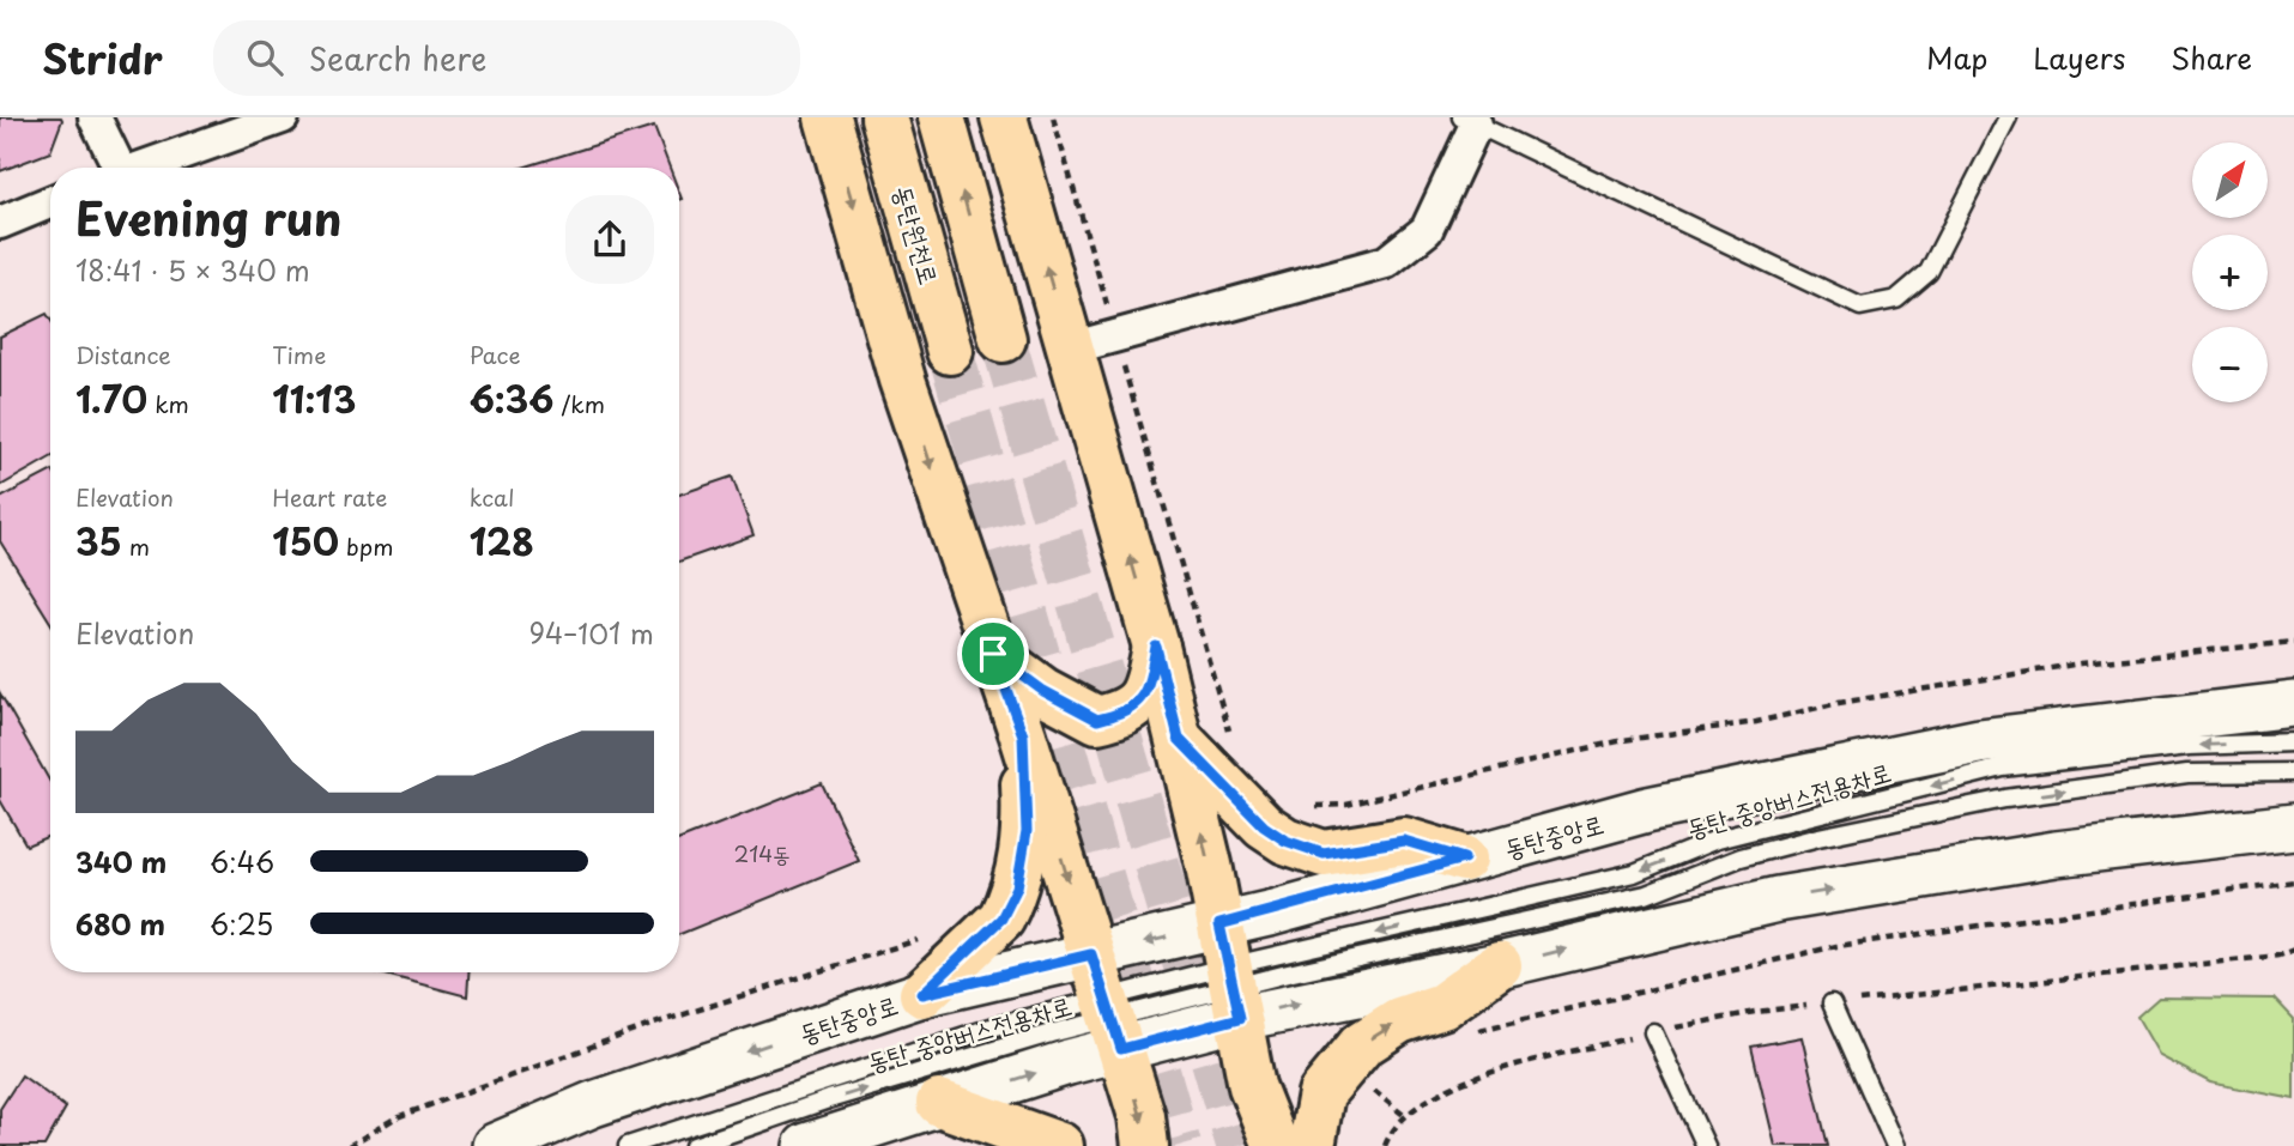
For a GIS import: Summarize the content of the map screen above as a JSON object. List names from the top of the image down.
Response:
{
  "streets": {
    "main road": ["동탄원천로"],
    "street": ["동탄중앙로"],
    "lane": ["동탄 중앙버스전용차로"]
  },
  "crossings": [
    ["동탄 중앙버스전용차로", "동탄중앙로"]
  ],
  "house_numbers": ["214동"],
  "north": "top right",
  "page": {
    "header": "Stridr",
    "search": "Search here",
    "nav": ["Map", "Layers", "Share"],
    "map_buttons": ["+", "−"],
    "heading": ["Evening run", "18:41 · 5 × 340 m"],
    "stats": [
      ["Distance", "1.70 km"],
      ["Time", "11:13"],
      ["Pace", "6:36 /km"],
      ["Elevation", "35 m"],
      ["Heart rate", "150 bpm"],
      ["kcal", "128"]
    ],
    "chart": ["Elevation", "94–101 m"],
    "list": [
      {
        "name": "340 m",
        "note": "6:46"
      },
      {
        "name": "680 m",
        "note": "6:25"
      }
    ]
  }
}
